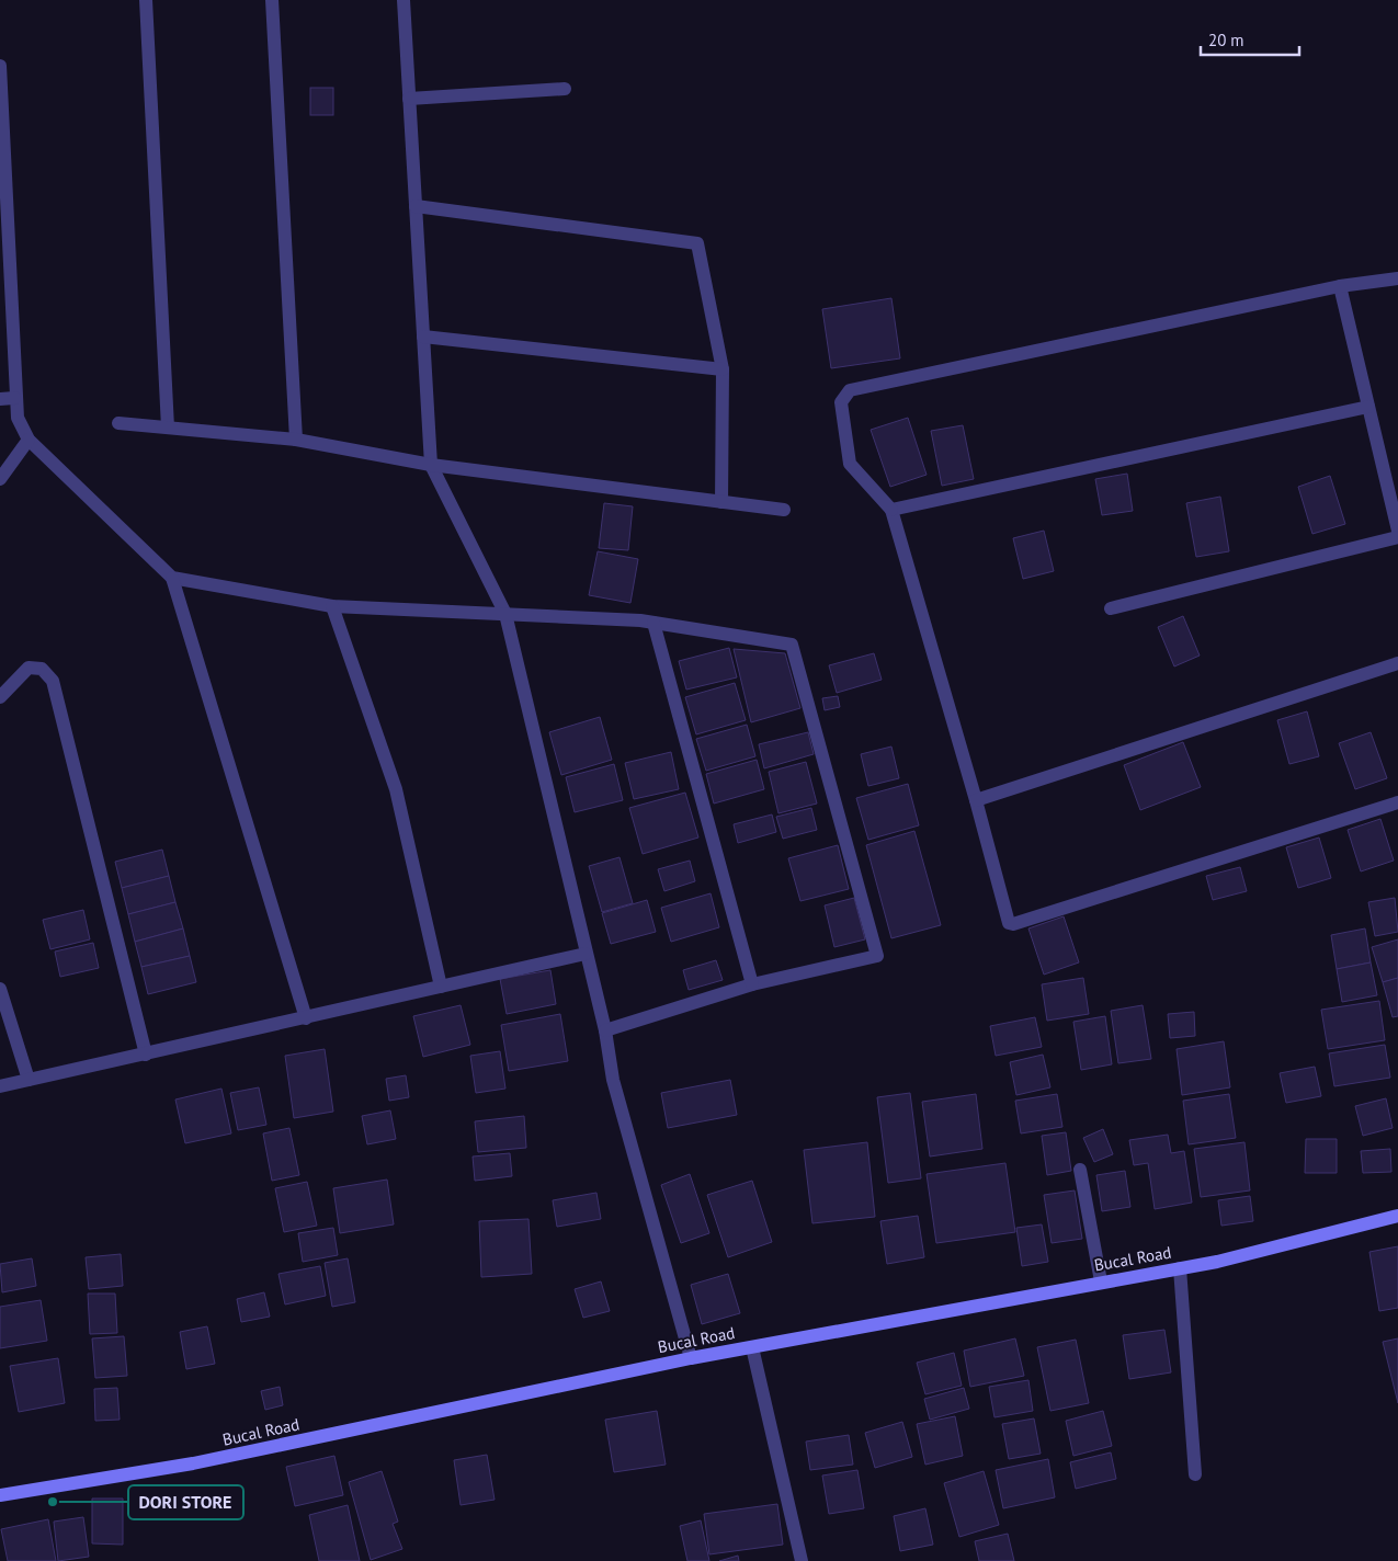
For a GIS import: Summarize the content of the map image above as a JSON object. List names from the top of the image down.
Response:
{
  "streets": {
    "street": ["Bucal Road"]
  },
  "places": ["DORI STORE"],
  "scale_bar": "20 m"
}
